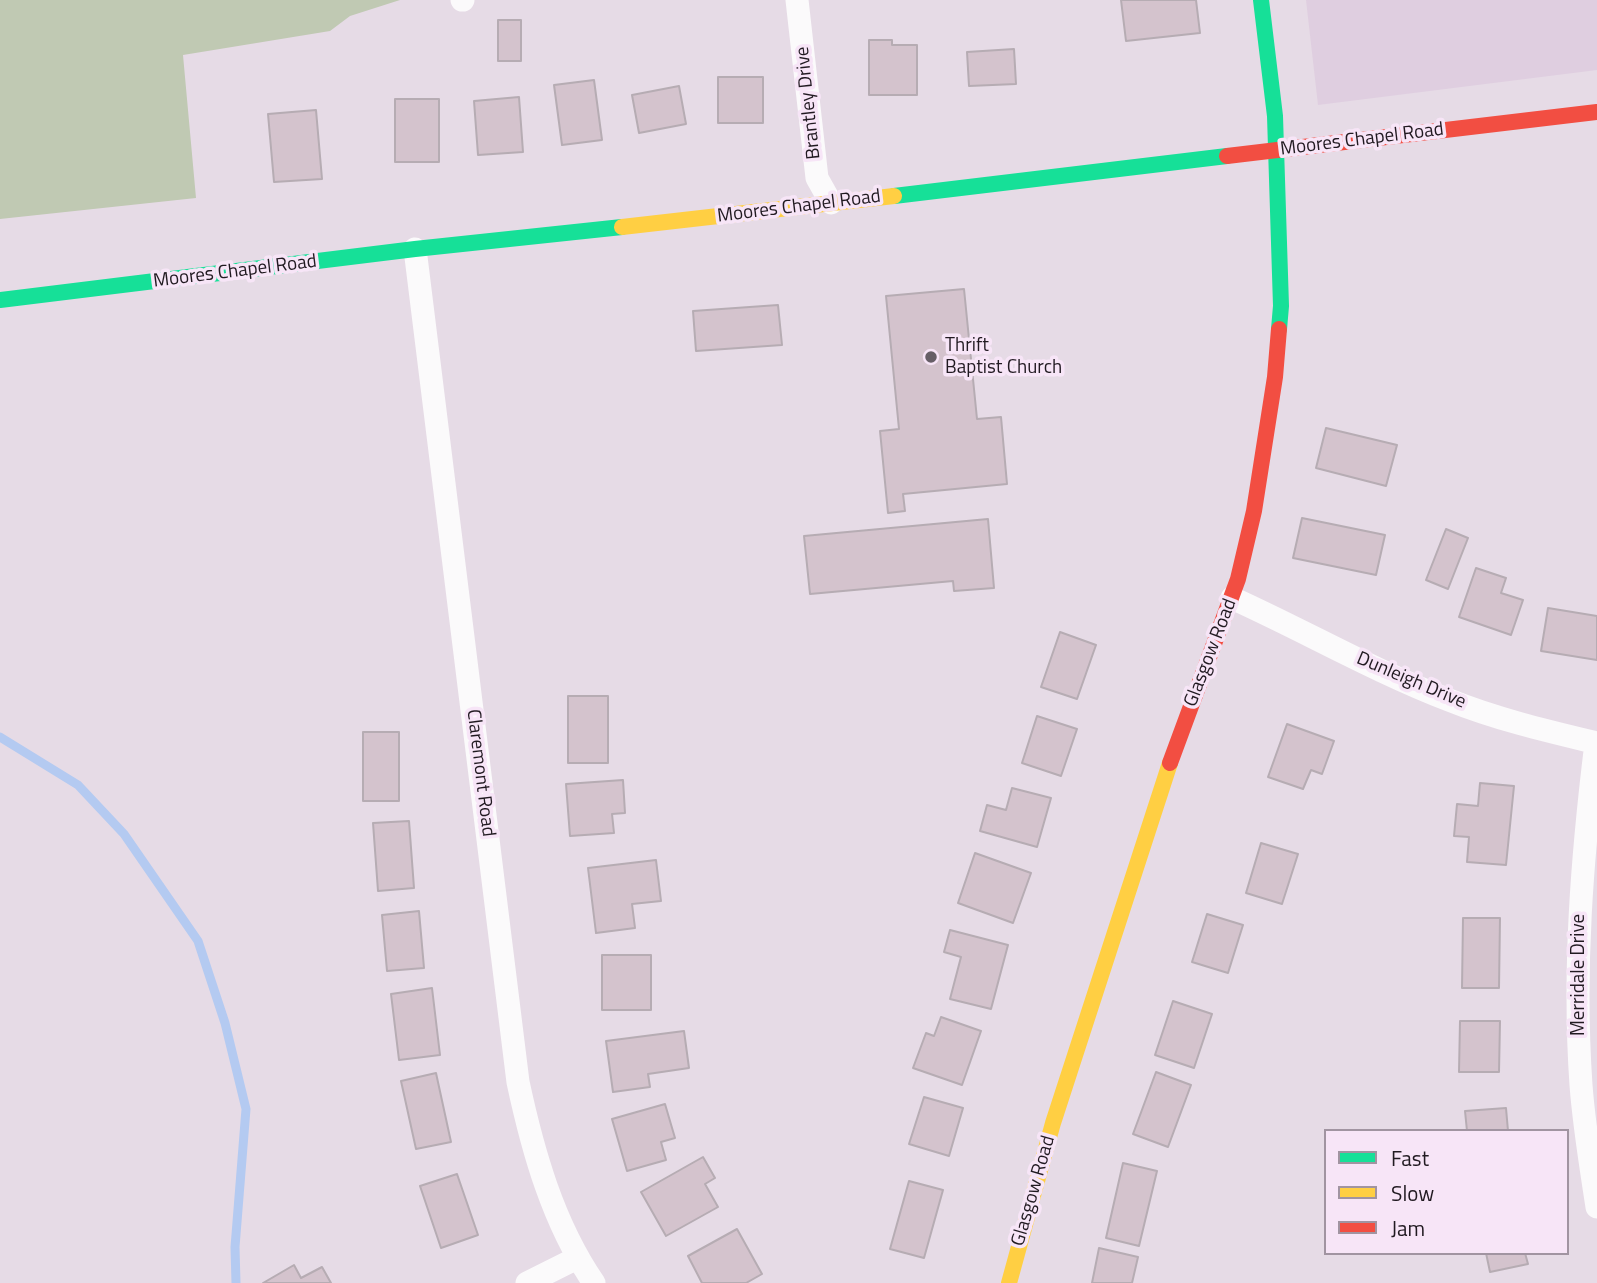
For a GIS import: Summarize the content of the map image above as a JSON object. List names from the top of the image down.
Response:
{
  "streets": {
    "main road": ["Moores Chapel Road", "Glasgow Road"],
    "street": [
      "Brantley Drive",
      "Dunleigh Drive",
      "Claremont Road",
      "Merridale Drive"
    ]
  },
  "crossings": [
    ["Brantley Drive", "Moores Chapel Road"],
    ["Moores Chapel Road", "Glasgow Road"],
    ["Moores Chapel Road", "Claremont Road"],
    ["Glasgow Road", "Dunleigh Drive"],
    ["Dunleigh Drive", "Merridale Drive"]
  ],
  "places": ["Thrift Baptist Church"],
  "legend": ["Fast", "Slow", "Jam"]
}
